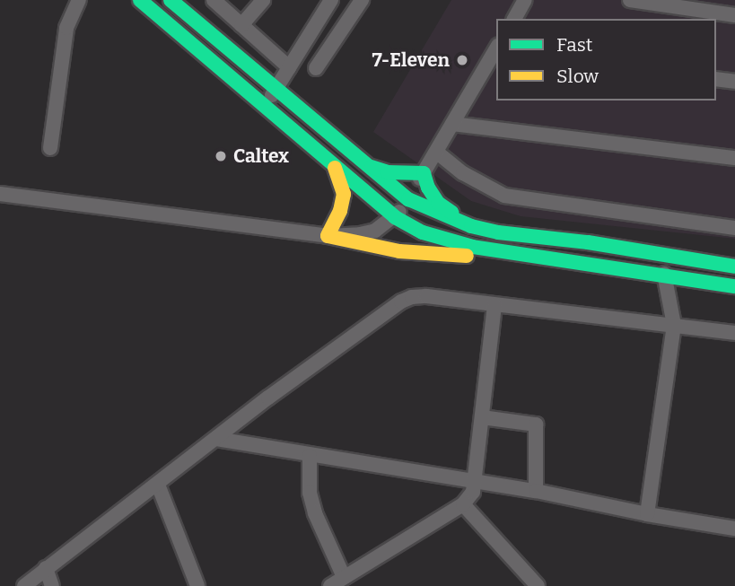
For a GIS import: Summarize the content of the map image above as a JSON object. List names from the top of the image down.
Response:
{
  "places": ["7-Eleven", "Caltex"],
  "legend": ["Fast", "Slow"]
}
